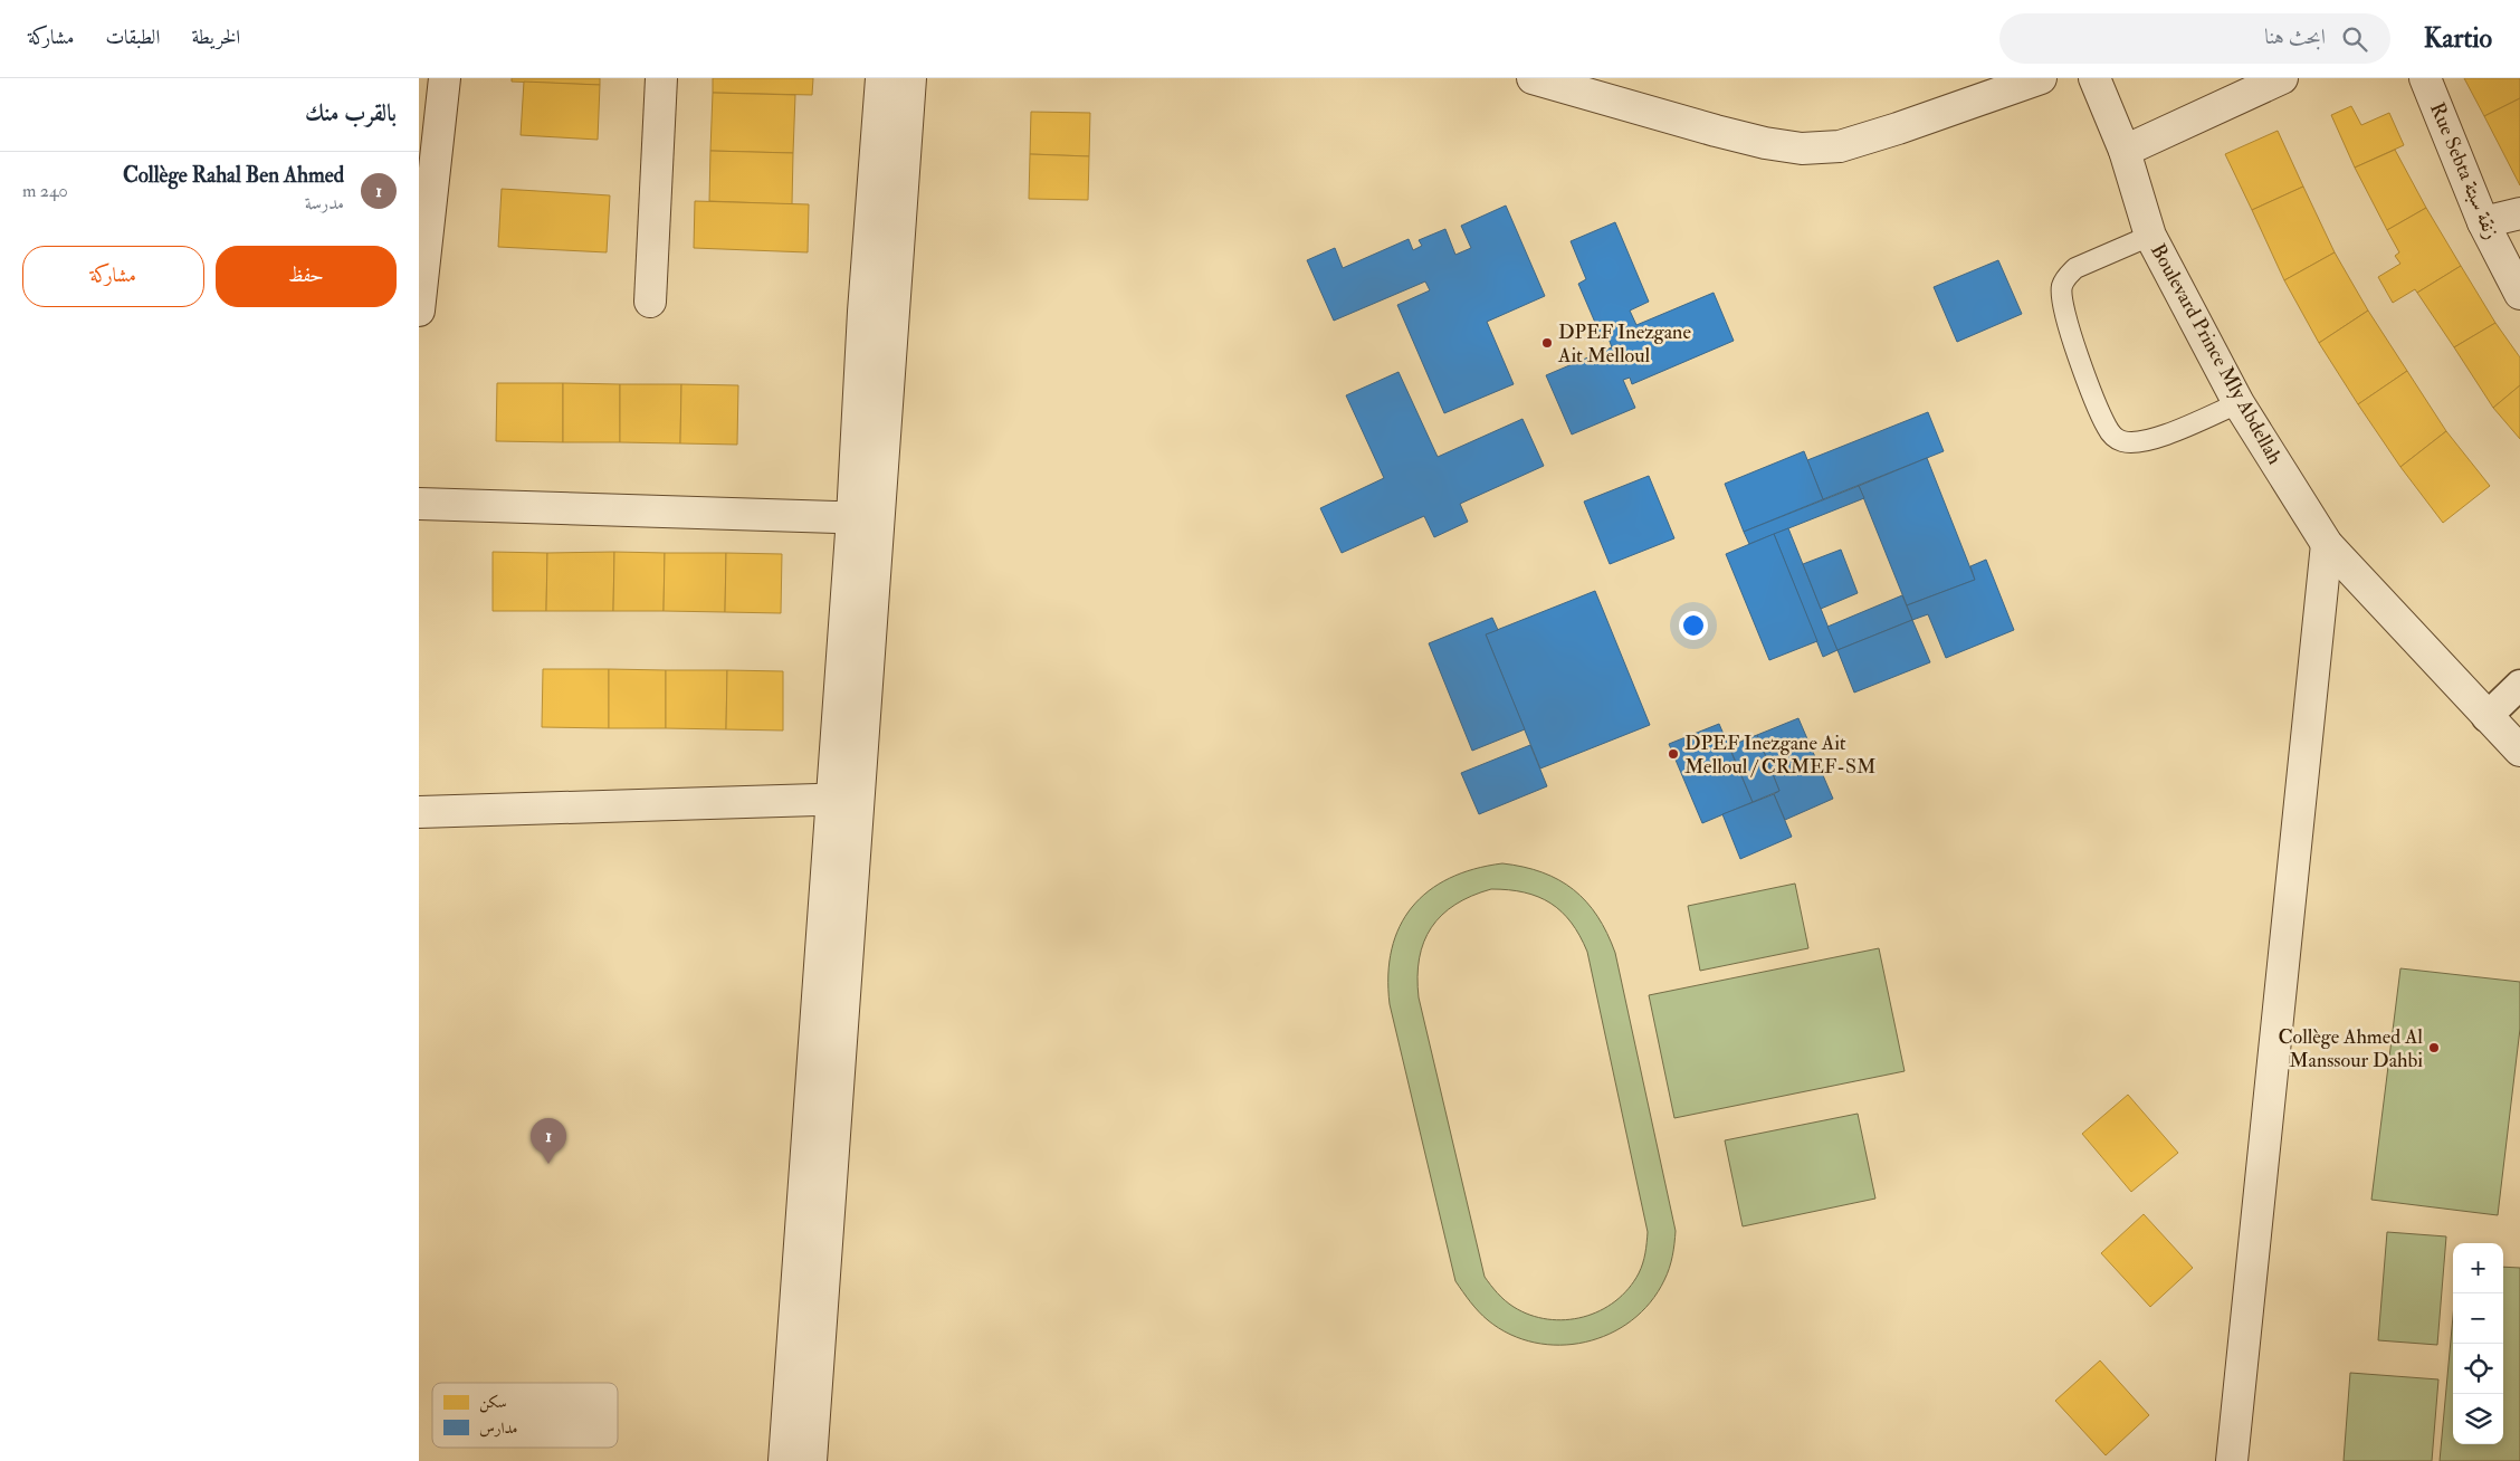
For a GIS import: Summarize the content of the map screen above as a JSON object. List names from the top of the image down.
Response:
{
  "streets": {
    "street": ["Rue Sebta زنقة سبتة", "Boulevard Prince Mly Abdellah"]
  },
  "places": ["DPEF Inezgane Ait Melloul", "DPEF Inezgane Ait Melloul / CRMEF-SM", "Collège Ahmed Al Manssour Dahbi"],
  "legend": ["سكن", "مدارس"],
  "page": {
    "header": "Kartio",
    "search": "ابحث هنا",
    "nav": ["الخريطة", "الطبقات", "مشاركة"],
    "heading": "بالقرب منك",
    "list": [
      {
        "mark": "1",
        "name": "Collège Rahal Ben Ahmed",
        "note": "مدرسة",
        "value": "240 m"
      }
    ],
    "buttons": ["حفظ", "مشاركة"],
    "pins": "1",
    "map_buttons": ["+", "−"]
  }
}
